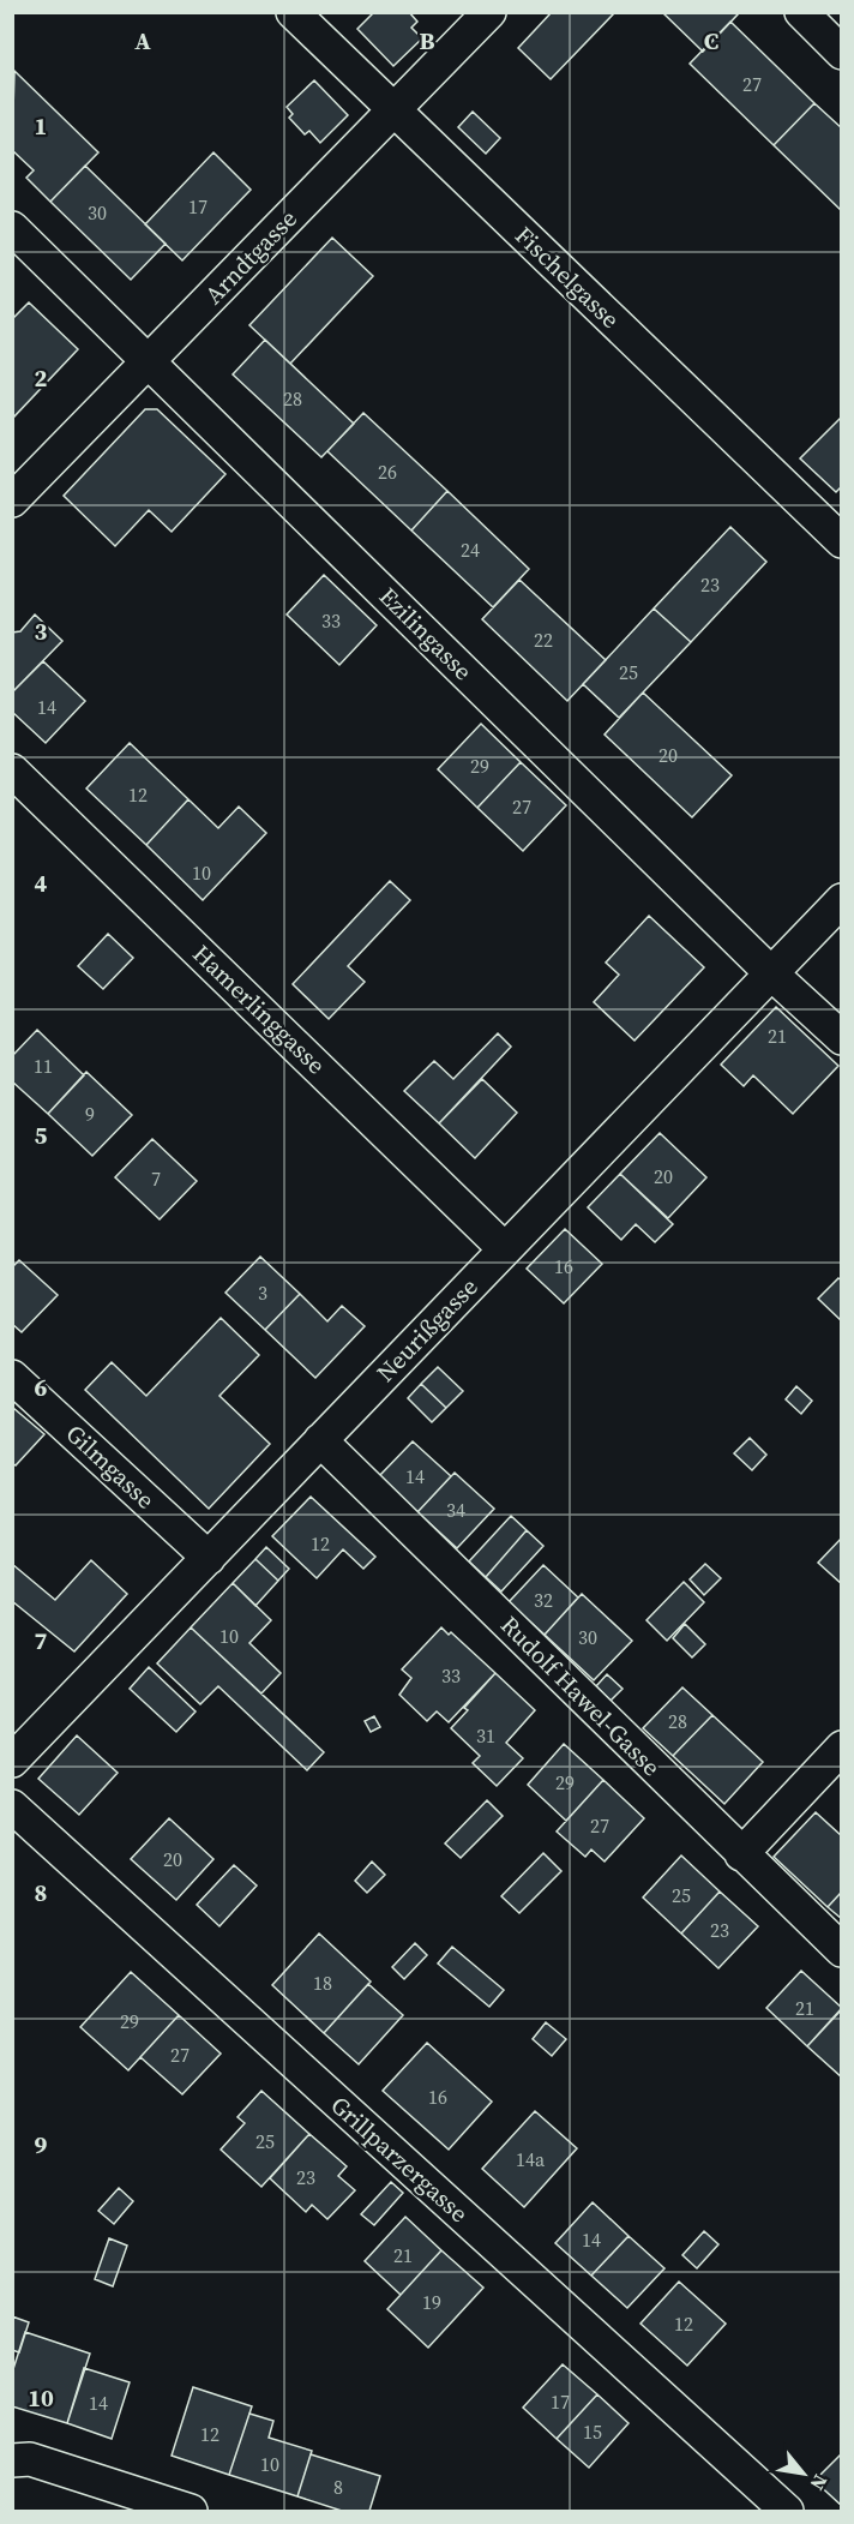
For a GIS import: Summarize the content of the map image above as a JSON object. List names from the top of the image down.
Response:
{
  "streets": {
    "street": [
      "Arndtgasse",
      "Fischelgasse",
      "Ezilingasse",
      "Hamerlinggasse",
      "Neurißgasse",
      "Gilmgasse",
      "Rudolf Hawel-Gasse",
      "Grillparzergasse"
    ]
  },
  "crossings": [
    ["Arndtgasse", "Fischelgasse"],
    ["Arndtgasse", "Ezilingasse"],
    ["Ezilingasse", "Neurißgasse"],
    ["Hamerlinggasse", "Neurißgasse"],
    ["Neurißgasse", "Gilmgasse"],
    ["Neurißgasse", "Rudolf Hawel-Gasse"]
  ],
  "house_numbers": [
    "27",
    "17",
    "30",
    "28",
    "26",
    "24",
    "23",
    "33",
    "22",
    "25",
    "14",
    "20",
    "29",
    "12",
    "27",
    "10",
    "21",
    "11",
    "9",
    "20",
    "7",
    "16",
    "3",
    "14",
    "34",
    "12",
    "32",
    "10",
    "30",
    "33",
    "28",
    "31",
    "29",
    "27",
    "20",
    "25",
    "23",
    "18",
    "21",
    "29",
    "27",
    "16",
    "25",
    "14a",
    "23",
    "14",
    "21",
    "19",
    "12",
    "17",
    "14",
    "15",
    "12",
    "10",
    "8"
  ],
  "north": "bottom right",
  "grid": {
    "columns": ["A", "B", "C"],
    "rows": [
      "1",
      "2",
      "3",
      "4",
      "5",
      "6",
      "7",
      "8",
      "9",
      "10"
    ]
  }
}
